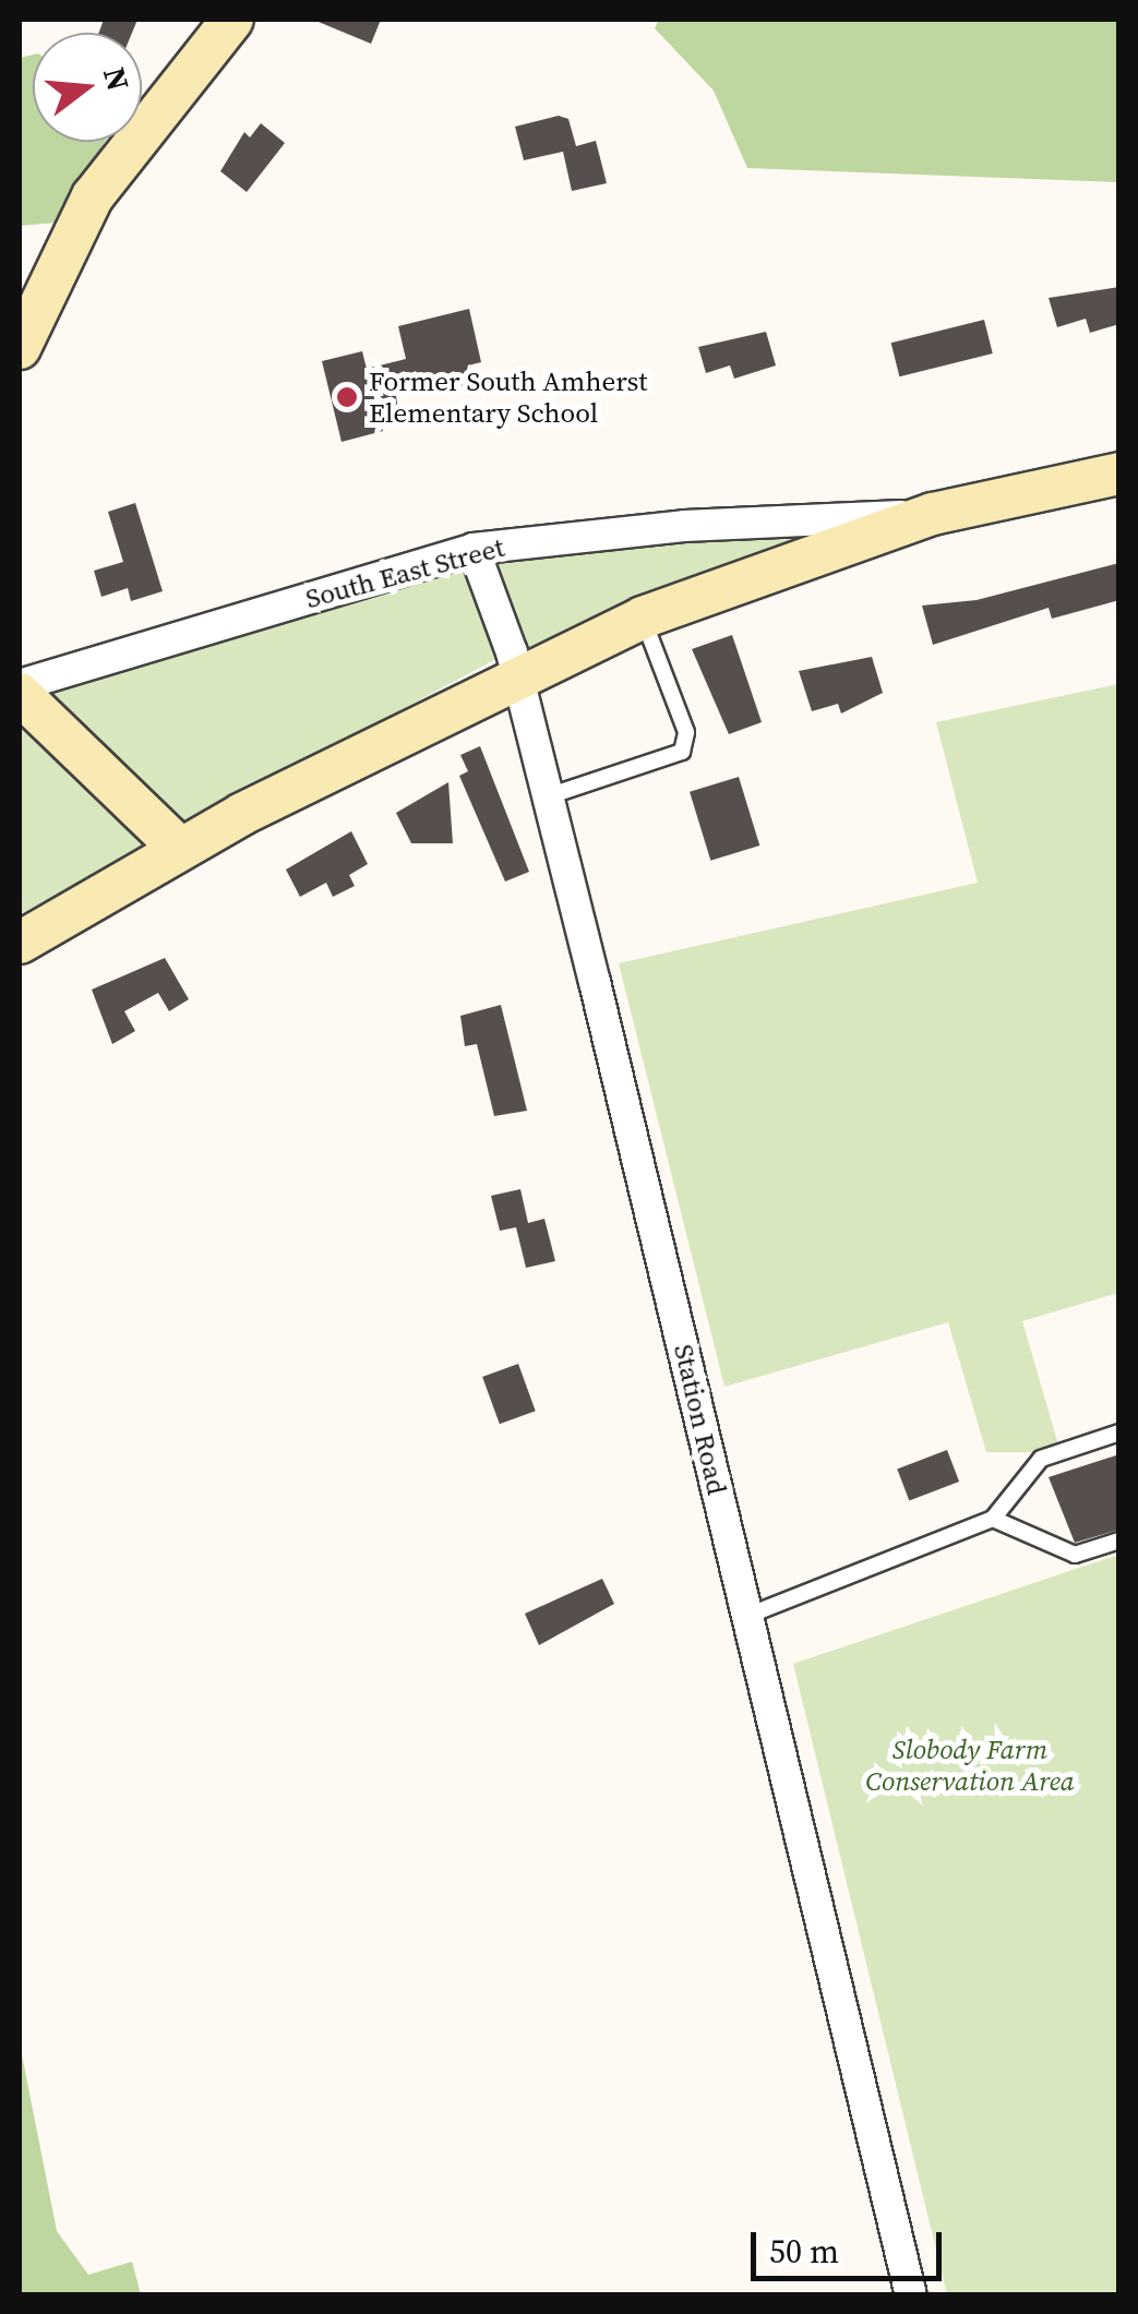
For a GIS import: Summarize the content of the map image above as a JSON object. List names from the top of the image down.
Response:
{
  "streets": {
    "main road": ["South East Street"],
    "street": ["Station Road"]
  },
  "crossings": [
    ["South East Street", "Station Road"]
  ],
  "parks": ["Slobody Farm Conservation Area"],
  "places": ["Former South Amherst Elementary School"],
  "scale_bar": "50 m",
  "north": "right"
}
